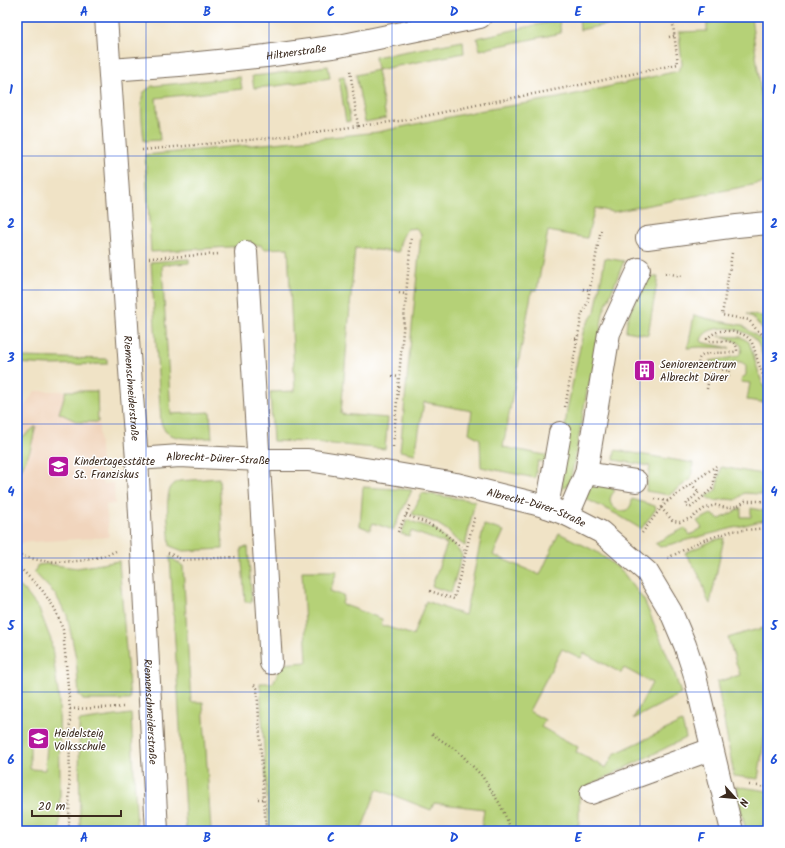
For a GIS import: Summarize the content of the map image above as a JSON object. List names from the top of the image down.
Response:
{
  "streets": {
    "street": ["Hiltnerstraße", "Riemenschneiderstraße", "Albrecht-Dürer-Straße"]
  },
  "crossings": [
    ["Hiltnerstraße", "Riemenschneiderstraße"],
    ["Riemenschneiderstraße", "Albrecht-Dürer-Straße"]
  ],
  "places": {
    "building": ["Seniorenzentrum Albrecht Dürer"],
    "school or university": ["Kindertagesstätte St. Franziskus", "Heidelsteig Volksschule"]
  },
  "scale_bar": "20 m",
  "north": "bottom right",
  "grid": {
    "columns": [
      "A",
      "B",
      "C",
      "D",
      "E",
      "F"
    ],
    "rows": [
      "1",
      "2",
      "3",
      "4",
      "5",
      "6"
    ]
  }
}
